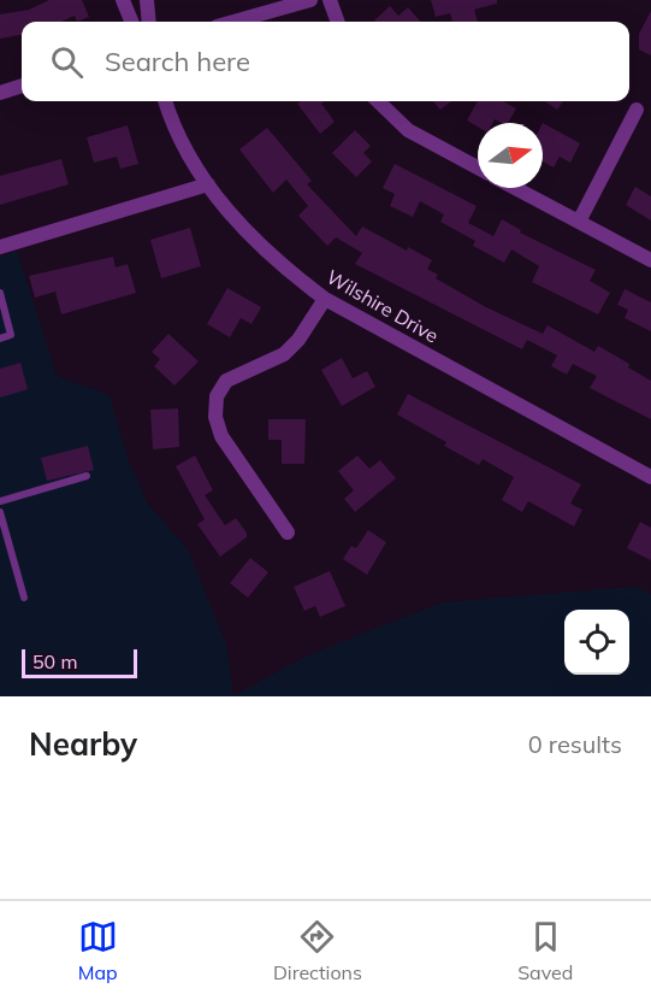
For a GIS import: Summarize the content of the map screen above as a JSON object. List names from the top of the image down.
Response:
{
  "streets": {
    "street": ["Wilshire Drive"]
  },
  "scale_bar": "50 m",
  "north": "right",
  "page": {
    "search": "Search here",
    "scale": "50 m",
    "heading": ["Nearby", "0 results"],
    "nav": ["Map", "Directions", "Saved"]
  }
}
